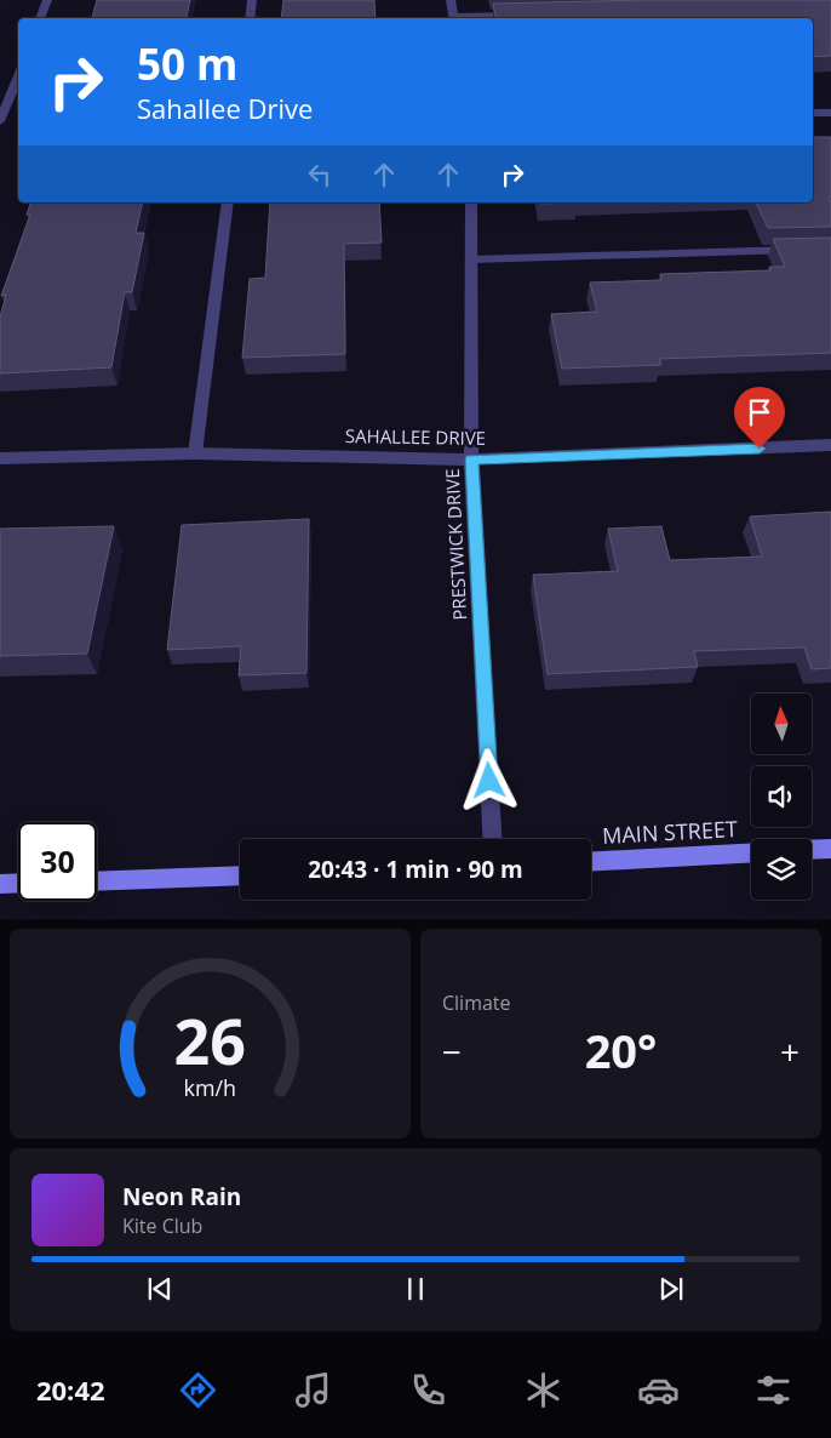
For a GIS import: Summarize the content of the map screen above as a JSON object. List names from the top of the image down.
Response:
{
  "streets": {
    "main road": ["MAIN STREET"],
    "street": ["SAHALLEE DRIVE", "PRESTWICK DRIVE"]
  },
  "crossings": [
    ["SAHALLEE DRIVE", "PRESTWICK DRIVE"]
  ],
  "north": "top",
  "page": {
    "turn": ["50 m", "Sahallee Drive"],
    "limit": "30",
    "trip": "20:43 · 1 min · 90 m",
    "tile": "Climate",
    "heat": ["−", "20°", "+"],
    "song": ["Neon Rain", "Kite Club"],
    "tabs": "20:42",
    "gauge": ["26", "km/h"]
  }
}
